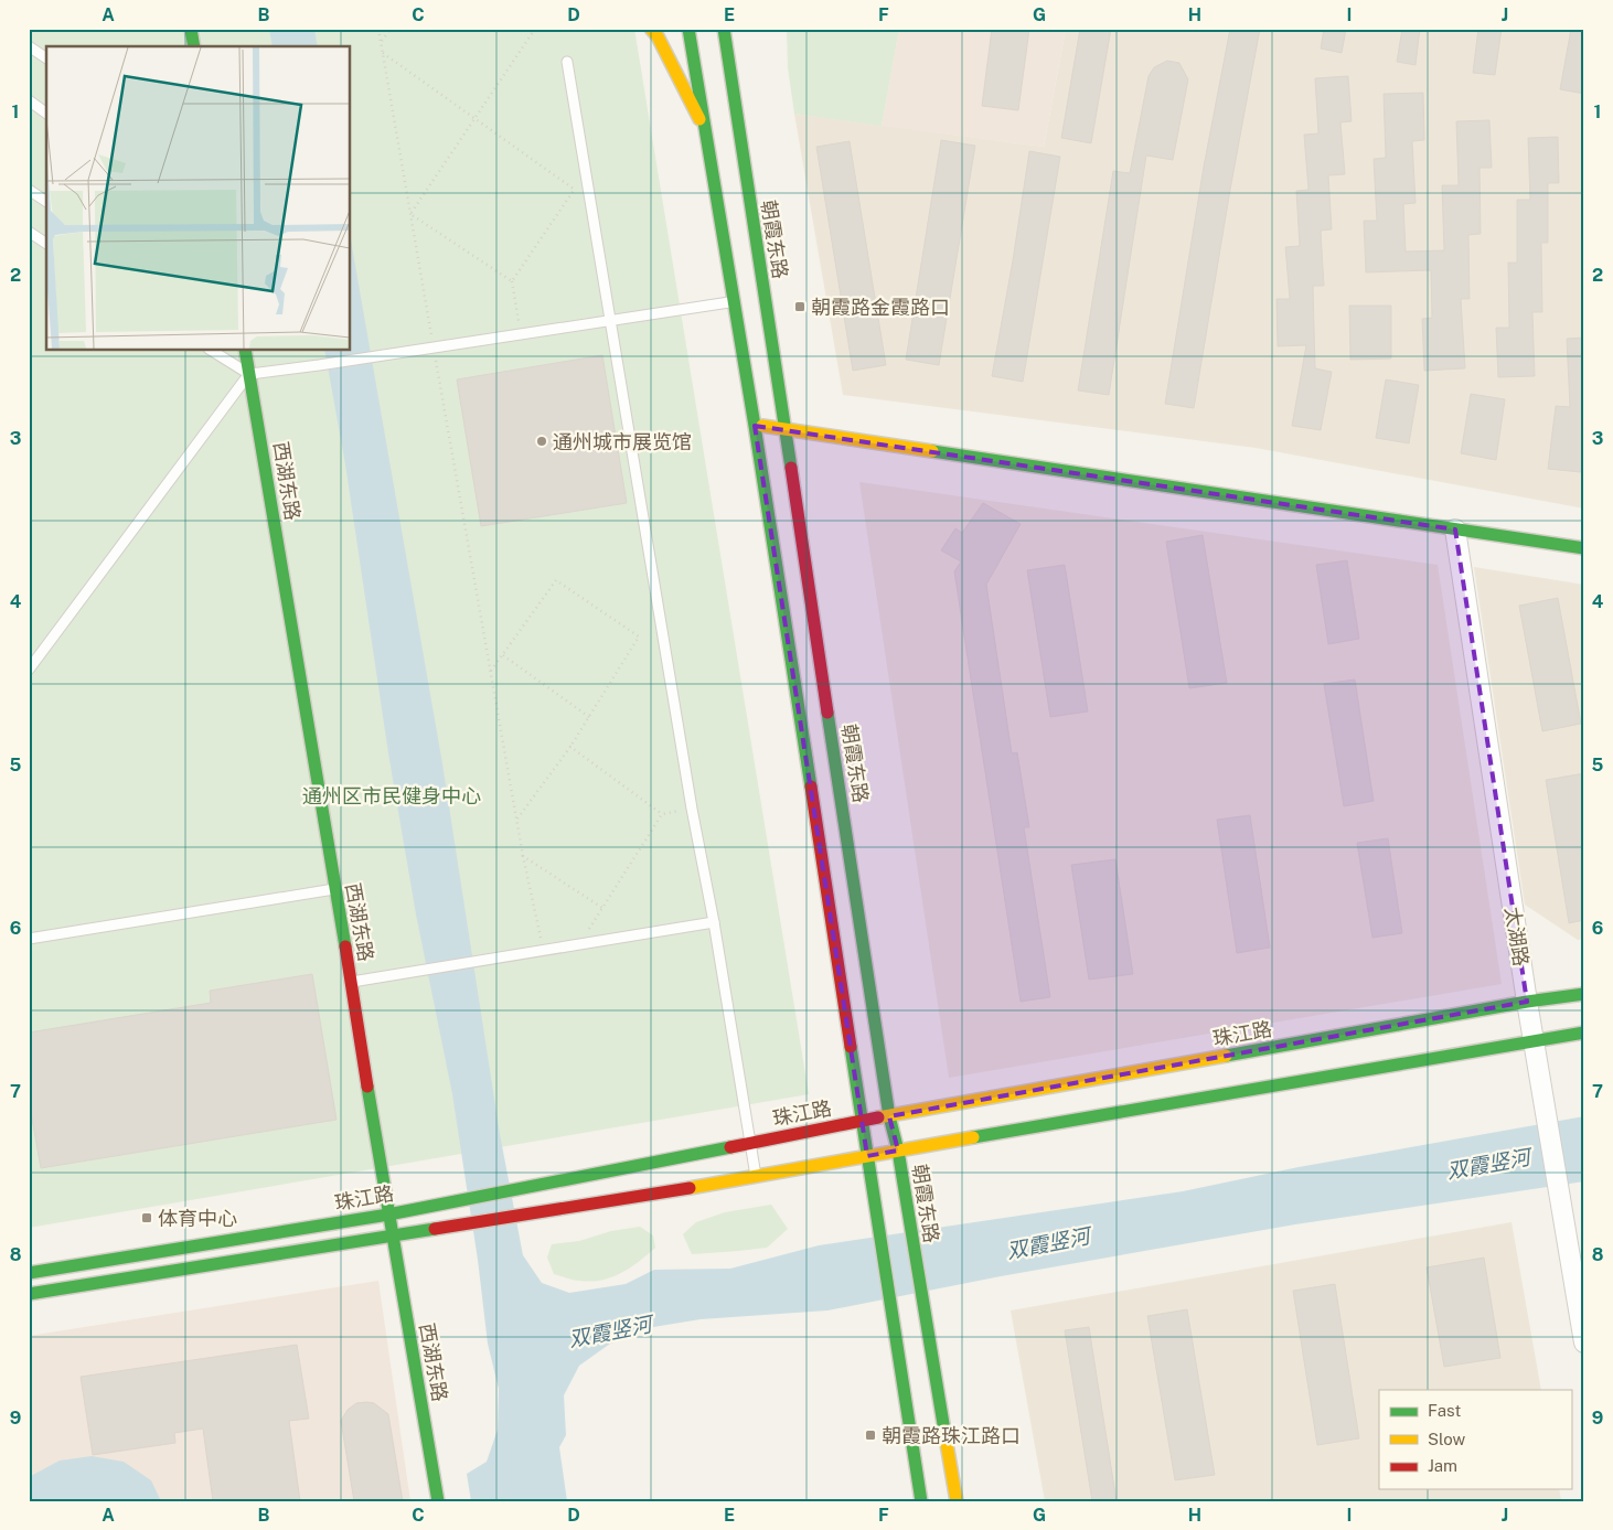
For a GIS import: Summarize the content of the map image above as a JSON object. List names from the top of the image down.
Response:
{
  "streets": {
    "street": [
      "朝霞东路",
      "西湖东路",
      "太湖路",
      "珠江路"
    ]
  },
  "crossings": [
    ["朝霞东路", "珠江路"],
    ["西湖东路", "珠江路"],
    ["太湖路", "珠江路"]
  ],
  "water": ["双霞竖河"],
  "parks": ["通州区市民健身中心"],
  "places": {
    "transit": ["朝霞路金霞路口", "体育中心", "朝霞路珠江路口"],
    "other": ["通州城市展览馆"]
  },
  "legend": ["Fast", "Slow", "Jam"],
  "grid": {
    "columns": [
      "A",
      "B",
      "C",
      "D",
      "E",
      "F",
      "G",
      "H",
      "I",
      "J"
    ],
    "rows": [
      "1",
      "2",
      "3",
      "4",
      "5",
      "6",
      "7",
      "8",
      "9"
    ]
  }
}
